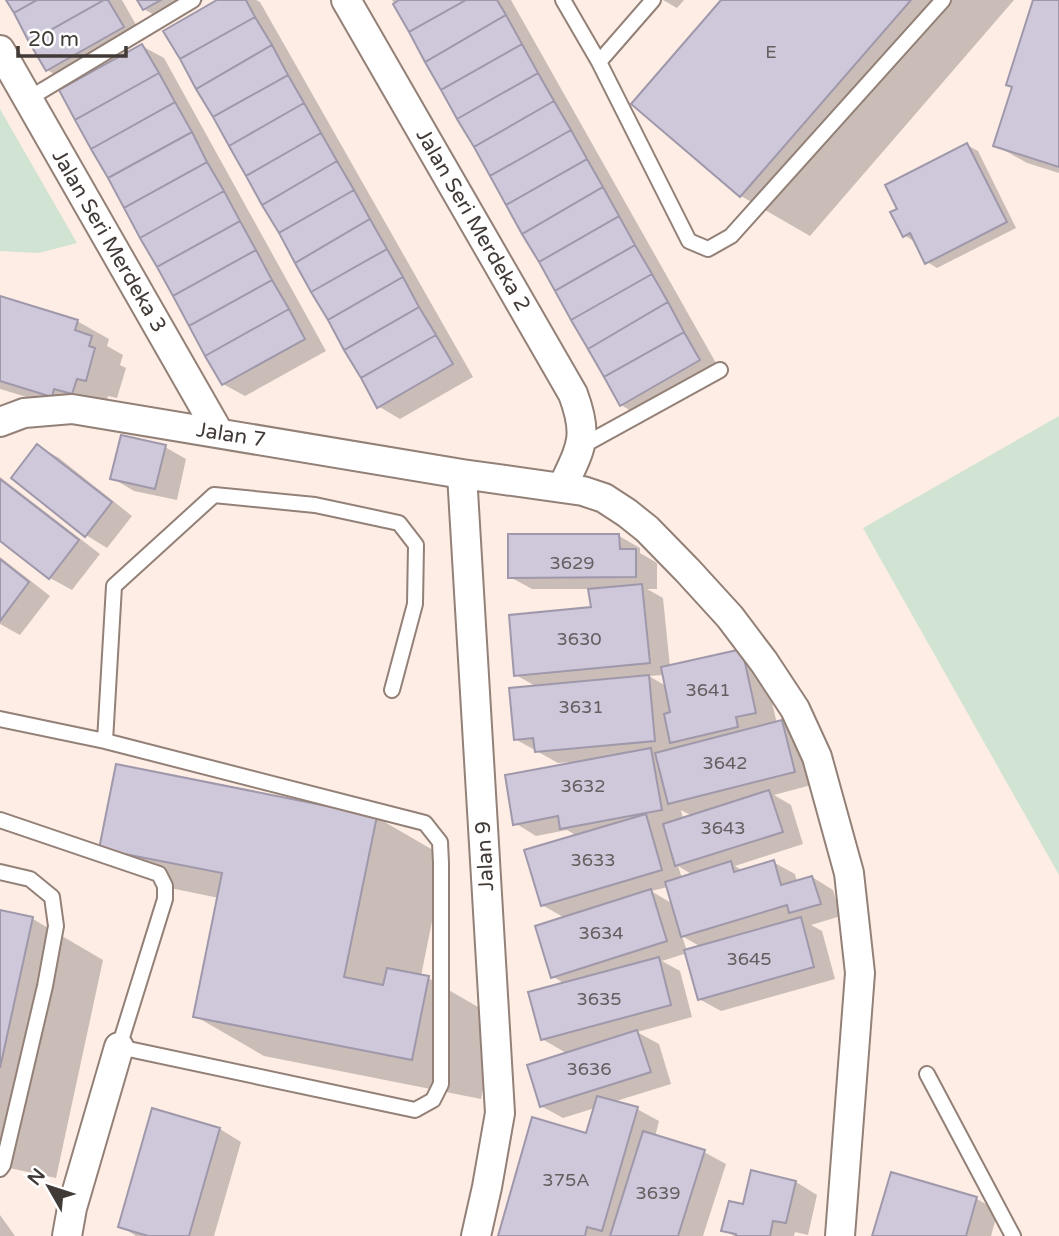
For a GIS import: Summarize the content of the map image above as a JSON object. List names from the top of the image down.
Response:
{
  "streets": {
    "street": [
      "Jalan Seri Merdeka 2",
      "Jalan Seri Merdeka 3",
      "Jalan 7",
      "Jalan 9"
    ]
  },
  "crossings": [
    ["Jalan Seri Merdeka 2", "Jalan 7"],
    ["Jalan Seri Merdeka 3", "Jalan 7"],
    ["Jalan 7", "Jalan 9"]
  ],
  "house_numbers": [
    "E",
    "3629",
    "3630",
    "3641",
    "3631",
    "3642",
    "3632",
    "3643",
    "3633",
    "3634",
    "3645",
    "3635",
    "3636",
    "375A",
    "3639"
  ],
  "scale_bar": "20 m",
  "north": "top left"
}
